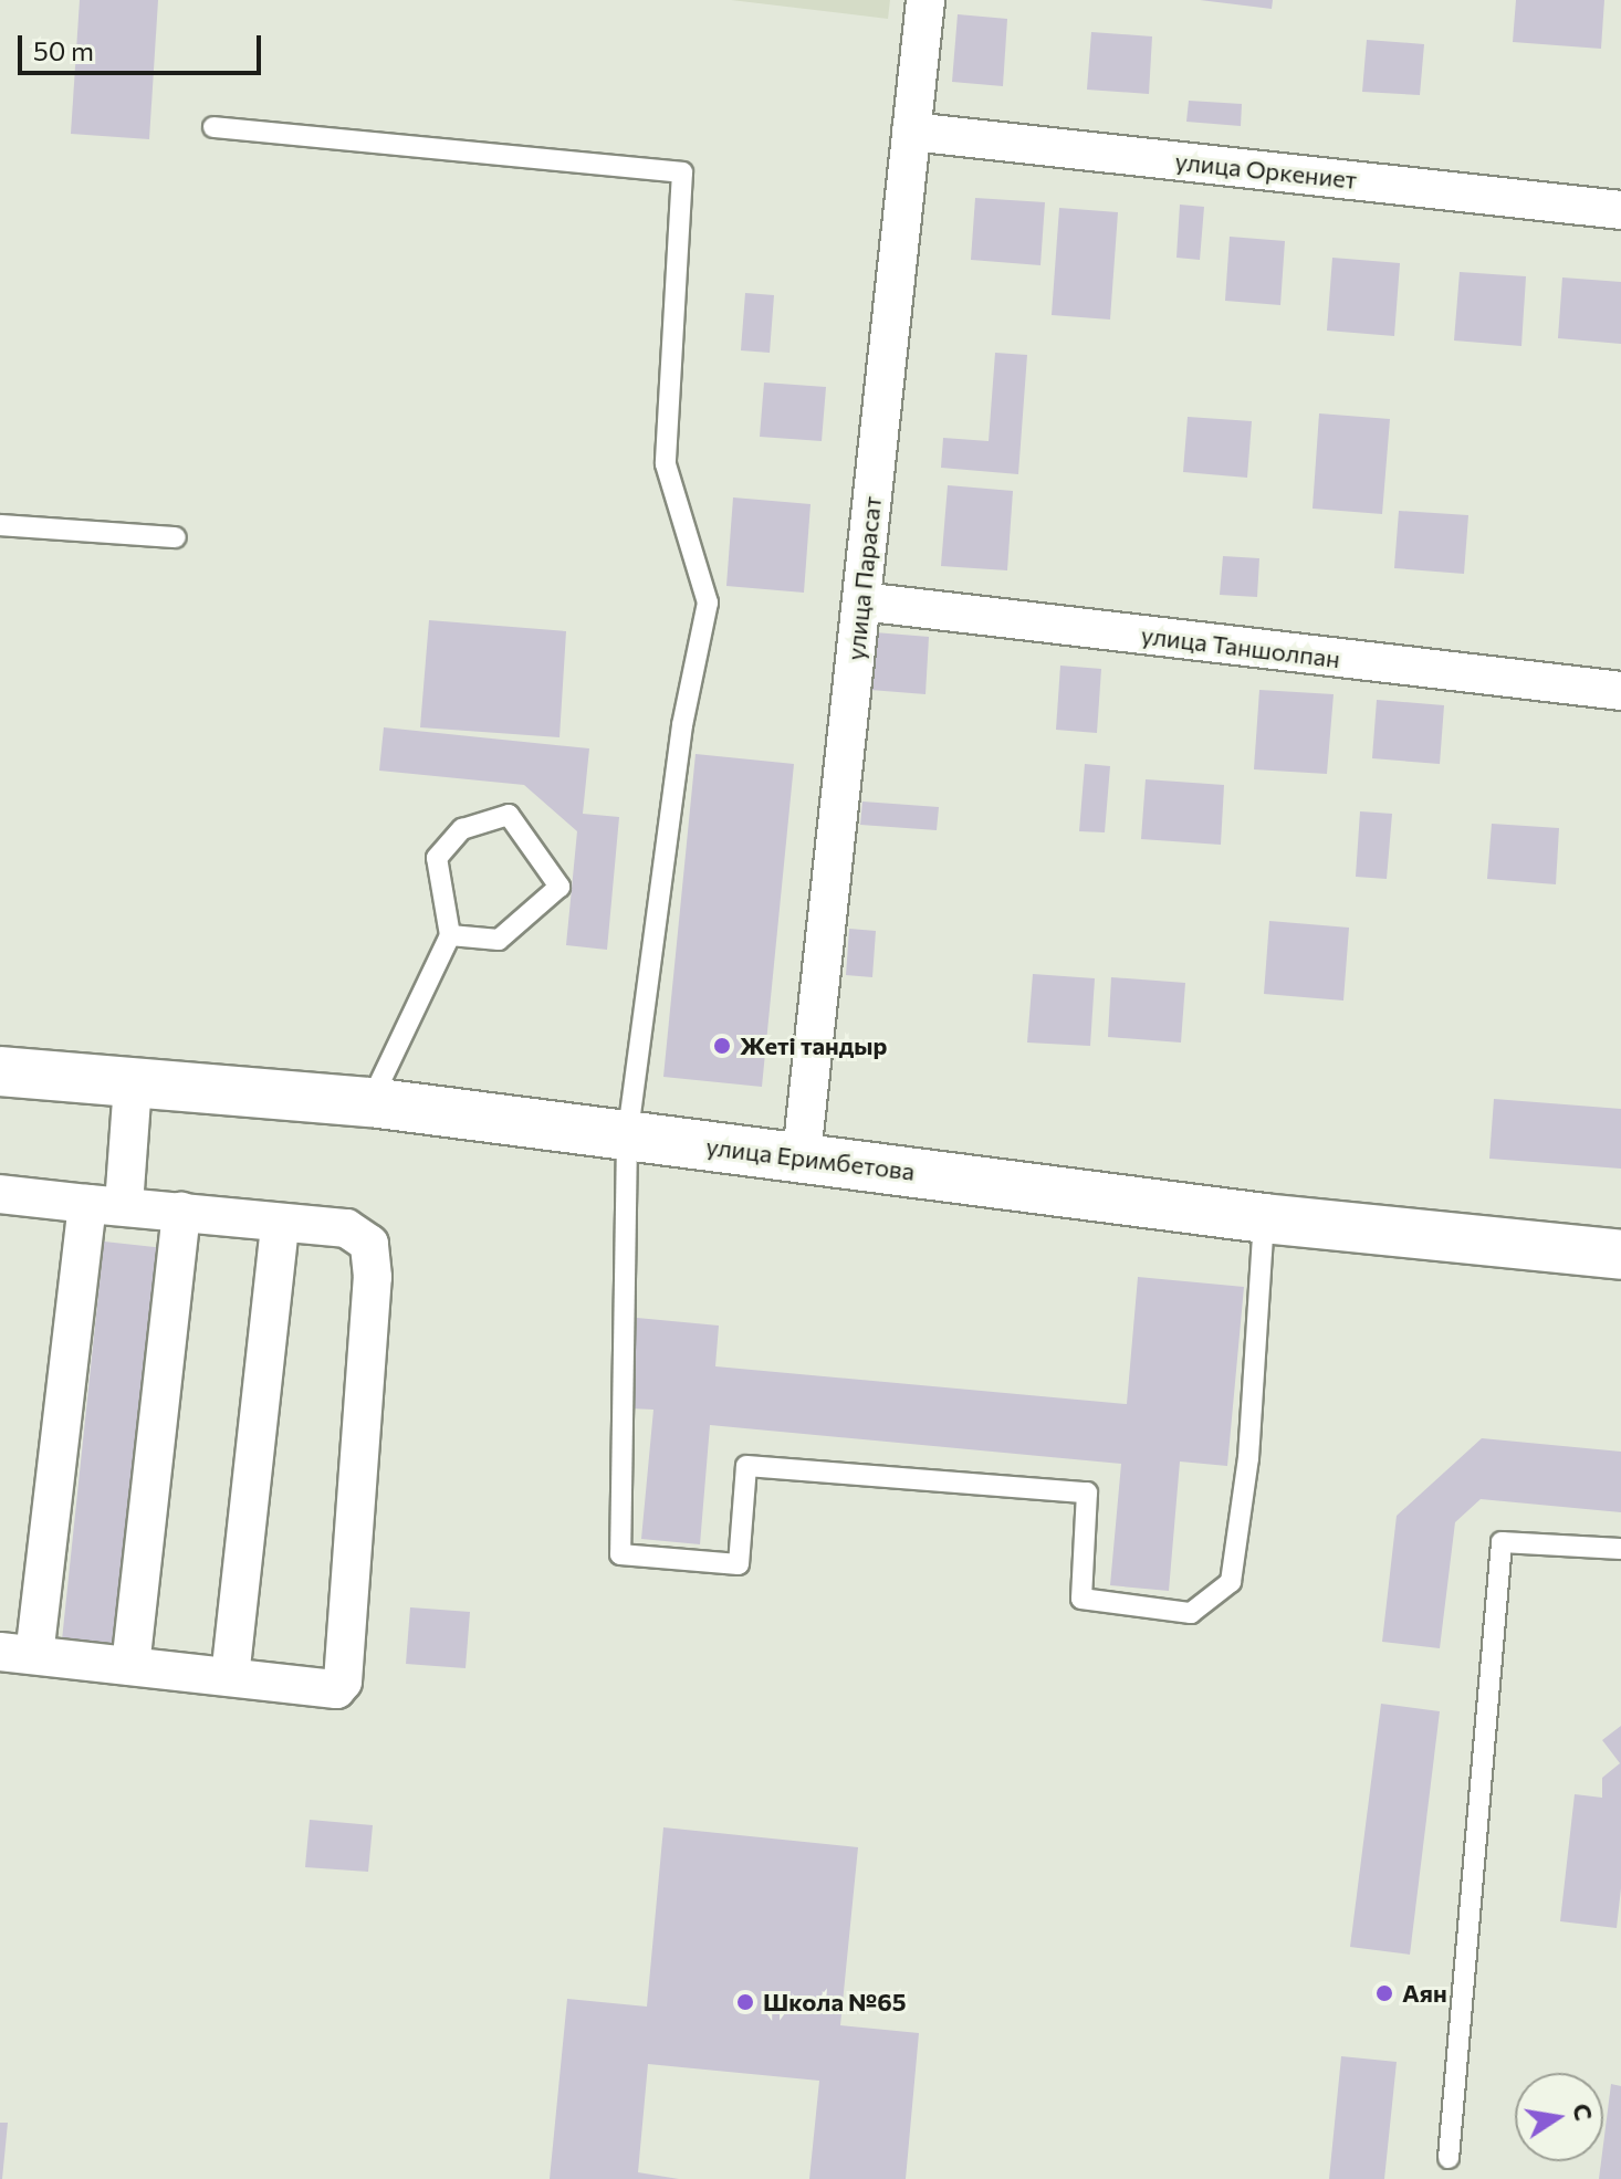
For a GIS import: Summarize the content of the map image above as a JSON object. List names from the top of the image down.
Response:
{
  "streets": {
    "main road": ["улица Еримбетова"],
    "street": ["улица Оркениет", "улица Парасат", "улица Таншолпан"]
  },
  "crossings": [
    ["улица Оркениет", "улица Парасат"],
    ["улица Парасат", "улица Таншолпан"],
    ["улица Парасат", "улица Еримбетова"]
  ],
  "places": ["Жеті тандыр", "Аян", "Школа №65"],
  "scale_bar": "50 m",
  "north": "right"
}
